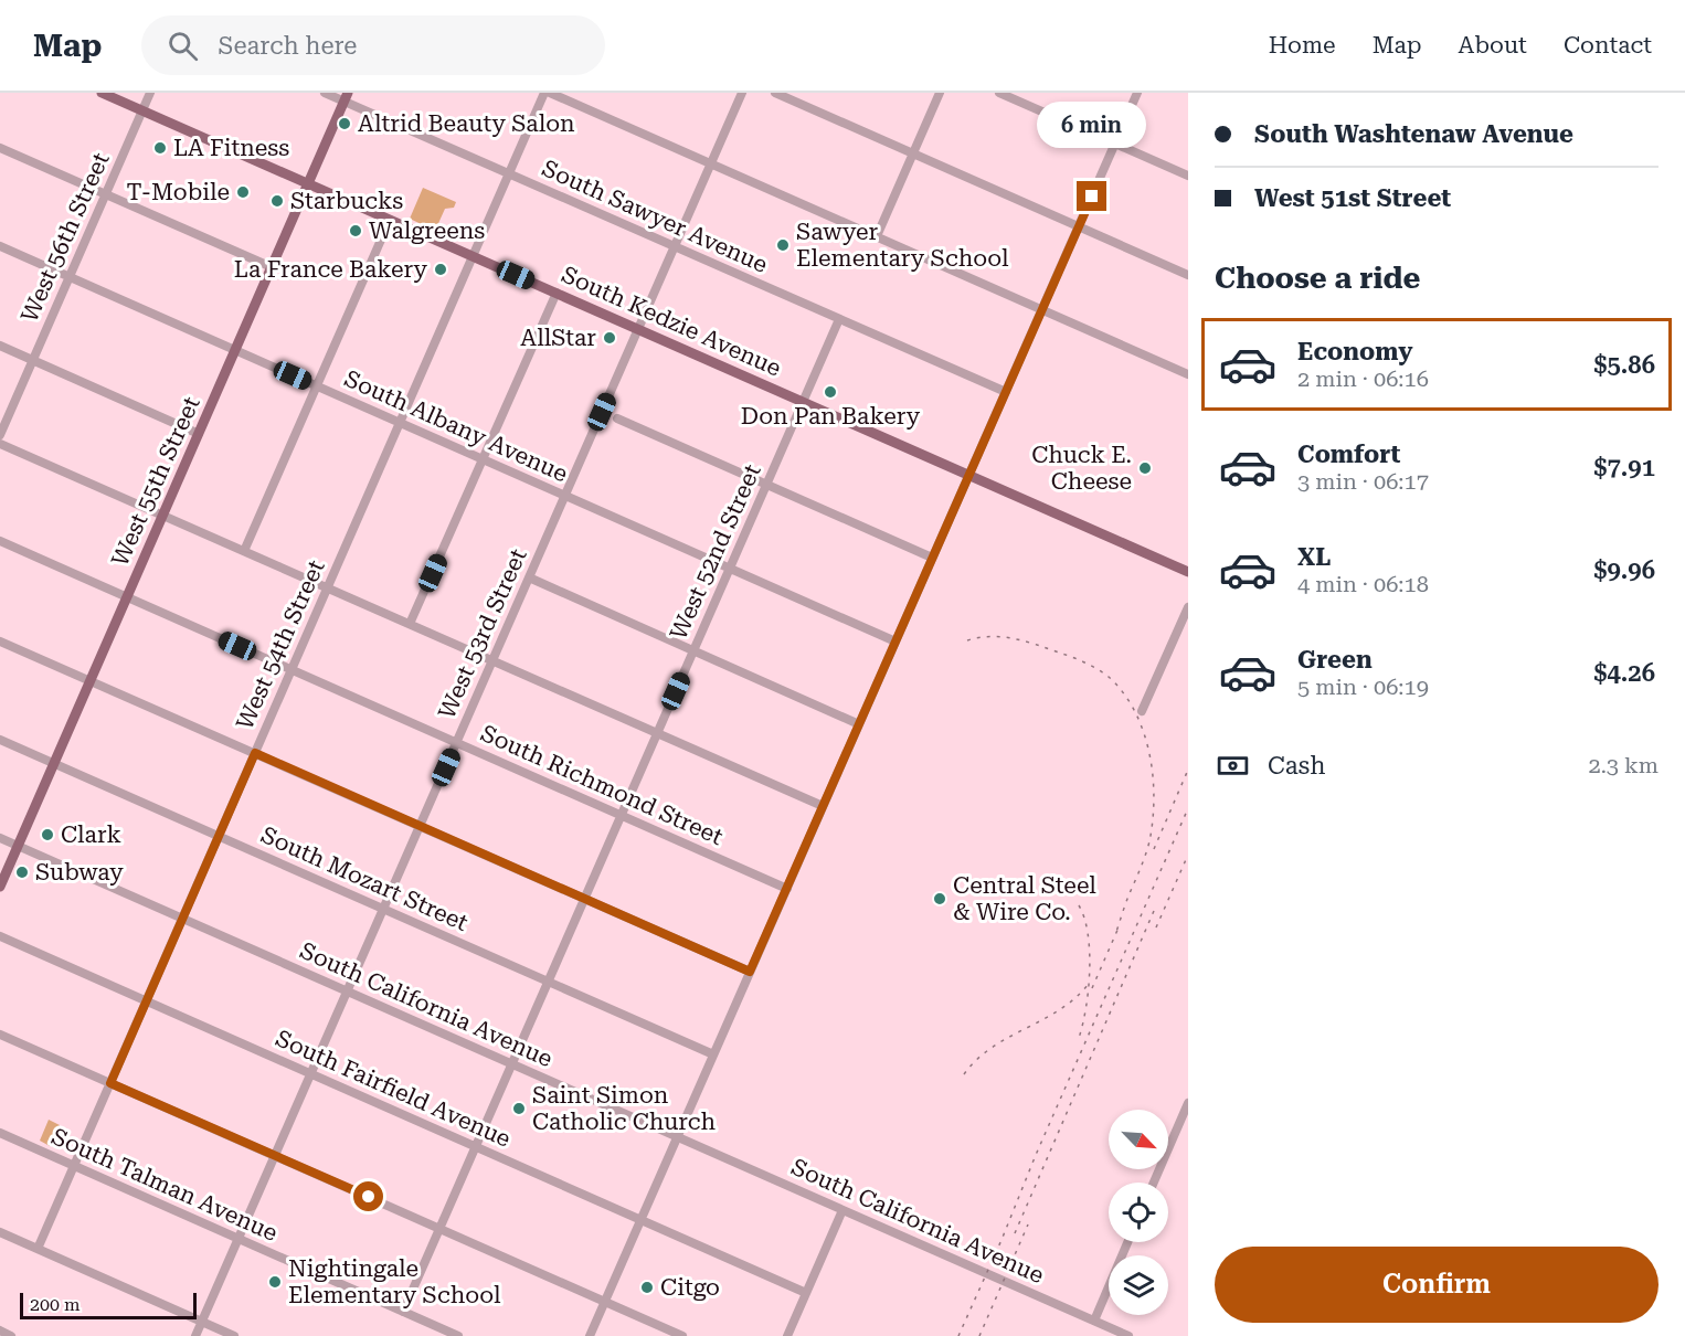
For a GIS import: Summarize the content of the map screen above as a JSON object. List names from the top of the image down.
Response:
{
  "streets": {
    "main road": ["South Kedzie Avenue", "West 55th Street"],
    "street": [
      "South Sawyer Avenue",
      "West 56th Street",
      "South Albany Avenue",
      "West 52nd Street",
      "West 53rd Street",
      "West 54th Street",
      "South Richmond Street",
      "South Mozart Street",
      "South California Avenue",
      "South Fairfield Avenue",
      "South Talman Avenue"
    ]
  },
  "crossings": [
    ["South Sawyer Avenue", "West 55th Street"],
    ["South Sawyer Avenue", "West 52nd Street"],
    ["South Sawyer Avenue", "West 53rd Street"],
    ["South Sawyer Avenue", "West 54th Street"],
    ["West 56th Street", "South Kedzie Avenue"],
    ["West 56th Street", "South Albany Avenue"],
    ["South Kedzie Avenue", "West 55th Street"],
    ["South Kedzie Avenue", "West 52nd Street"],
    ["South Kedzie Avenue", "West 53rd Street"],
    ["South Kedzie Avenue", "West 54th Street"],
    ["South Albany Avenue", "West 55th Street"],
    ["South Albany Avenue", "West 52nd Street"],
    ["South Albany Avenue", "West 53rd Street"],
    ["South Albany Avenue", "West 54th Street"],
    ["West 55th Street", "South Richmond Street"],
    ["West 55th Street", "South Mozart Street"],
    ["West 55th Street", "South California Avenue"],
    ["West 52nd Street", "South Richmond Street"],
    ["West 52nd Street", "South Mozart Street"],
    ["West 52nd Street", "South California Avenue"],
    ["West 52nd Street", "South Fairfield Avenue"],
    ["West 52nd Street", "South Talman Avenue"],
    ["West 53rd Street", "South Richmond Street"],
    ["West 53rd Street", "South Mozart Street"],
    ["West 53rd Street", "South California Avenue"],
    ["West 53rd Street", "South Fairfield Avenue"],
    ["West 53rd Street", "South Talman Avenue"],
    ["West 54th Street", "South Richmond Street"],
    ["West 54th Street", "South Mozart Street"],
    ["West 54th Street", "South California Avenue"],
    ["West 54th Street", "South Fairfield Avenue"],
    ["West 54th Street", "South Talman Avenue"]
  ],
  "places": [
    "Altrid Beauty Salon",
    "LA Fitness",
    "T-Mobile",
    "Starbucks",
    "Walgreens",
    "Sawyer Elementary School",
    "La France Bakery",
    "AllStar",
    "Don Pan Bakery",
    "Chuck E. Cheese",
    "Clark",
    "Subway",
    "Central Steel & Wire Co.",
    "Saint Simon Catholic Church",
    "Nightingale Elementary School",
    "Citgo"
  ],
  "scale_bar": "200 m",
  "north": "bottom right",
  "page": {
    "header": "Map",
    "search": "Search here",
    "nav": [
      "Home",
      "Map",
      "About",
      "Contact"
    ],
    "banner": ["South Washtenaw Avenue", "West 51st Street"],
    "bubble": "6 min",
    "heading": "Choose a ride",
    "list": [
      {
        "name": "Economy",
        "note": "2 min · 06:16",
        "value": "$5.86"
      },
      {
        "name": "Comfort",
        "note": "3 min · 06:17",
        "value": "$7.91"
      },
      {
        "name": "XL",
        "note": "4 min · 06:18",
        "value": "$9.96"
      },
      {
        "name": "Green",
        "note": "5 min · 06:19",
        "value": "$4.26"
      }
    ],
    "pay": ["Cash", "2.3 km"],
    "buttons": "Confirm",
    "scale": "200 m"
  }
}
